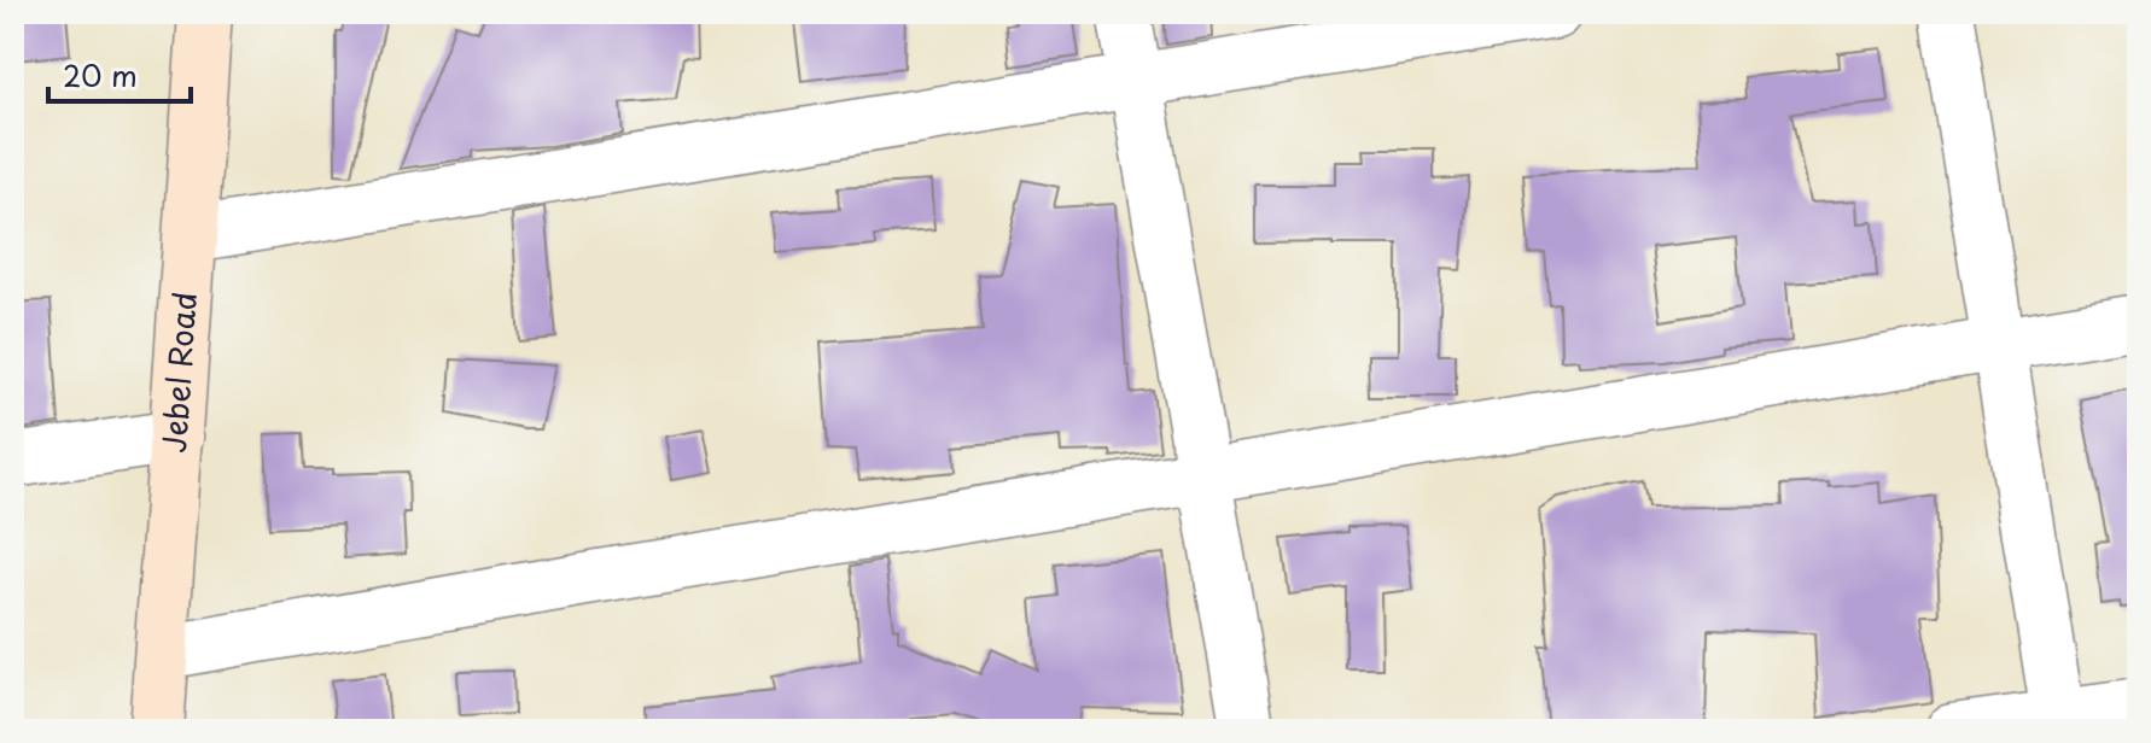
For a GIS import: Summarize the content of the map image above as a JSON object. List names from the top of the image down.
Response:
{
  "streets": {
    "main road": ["Jebel Road"]
  },
  "scale_bar": "20 m"
}
